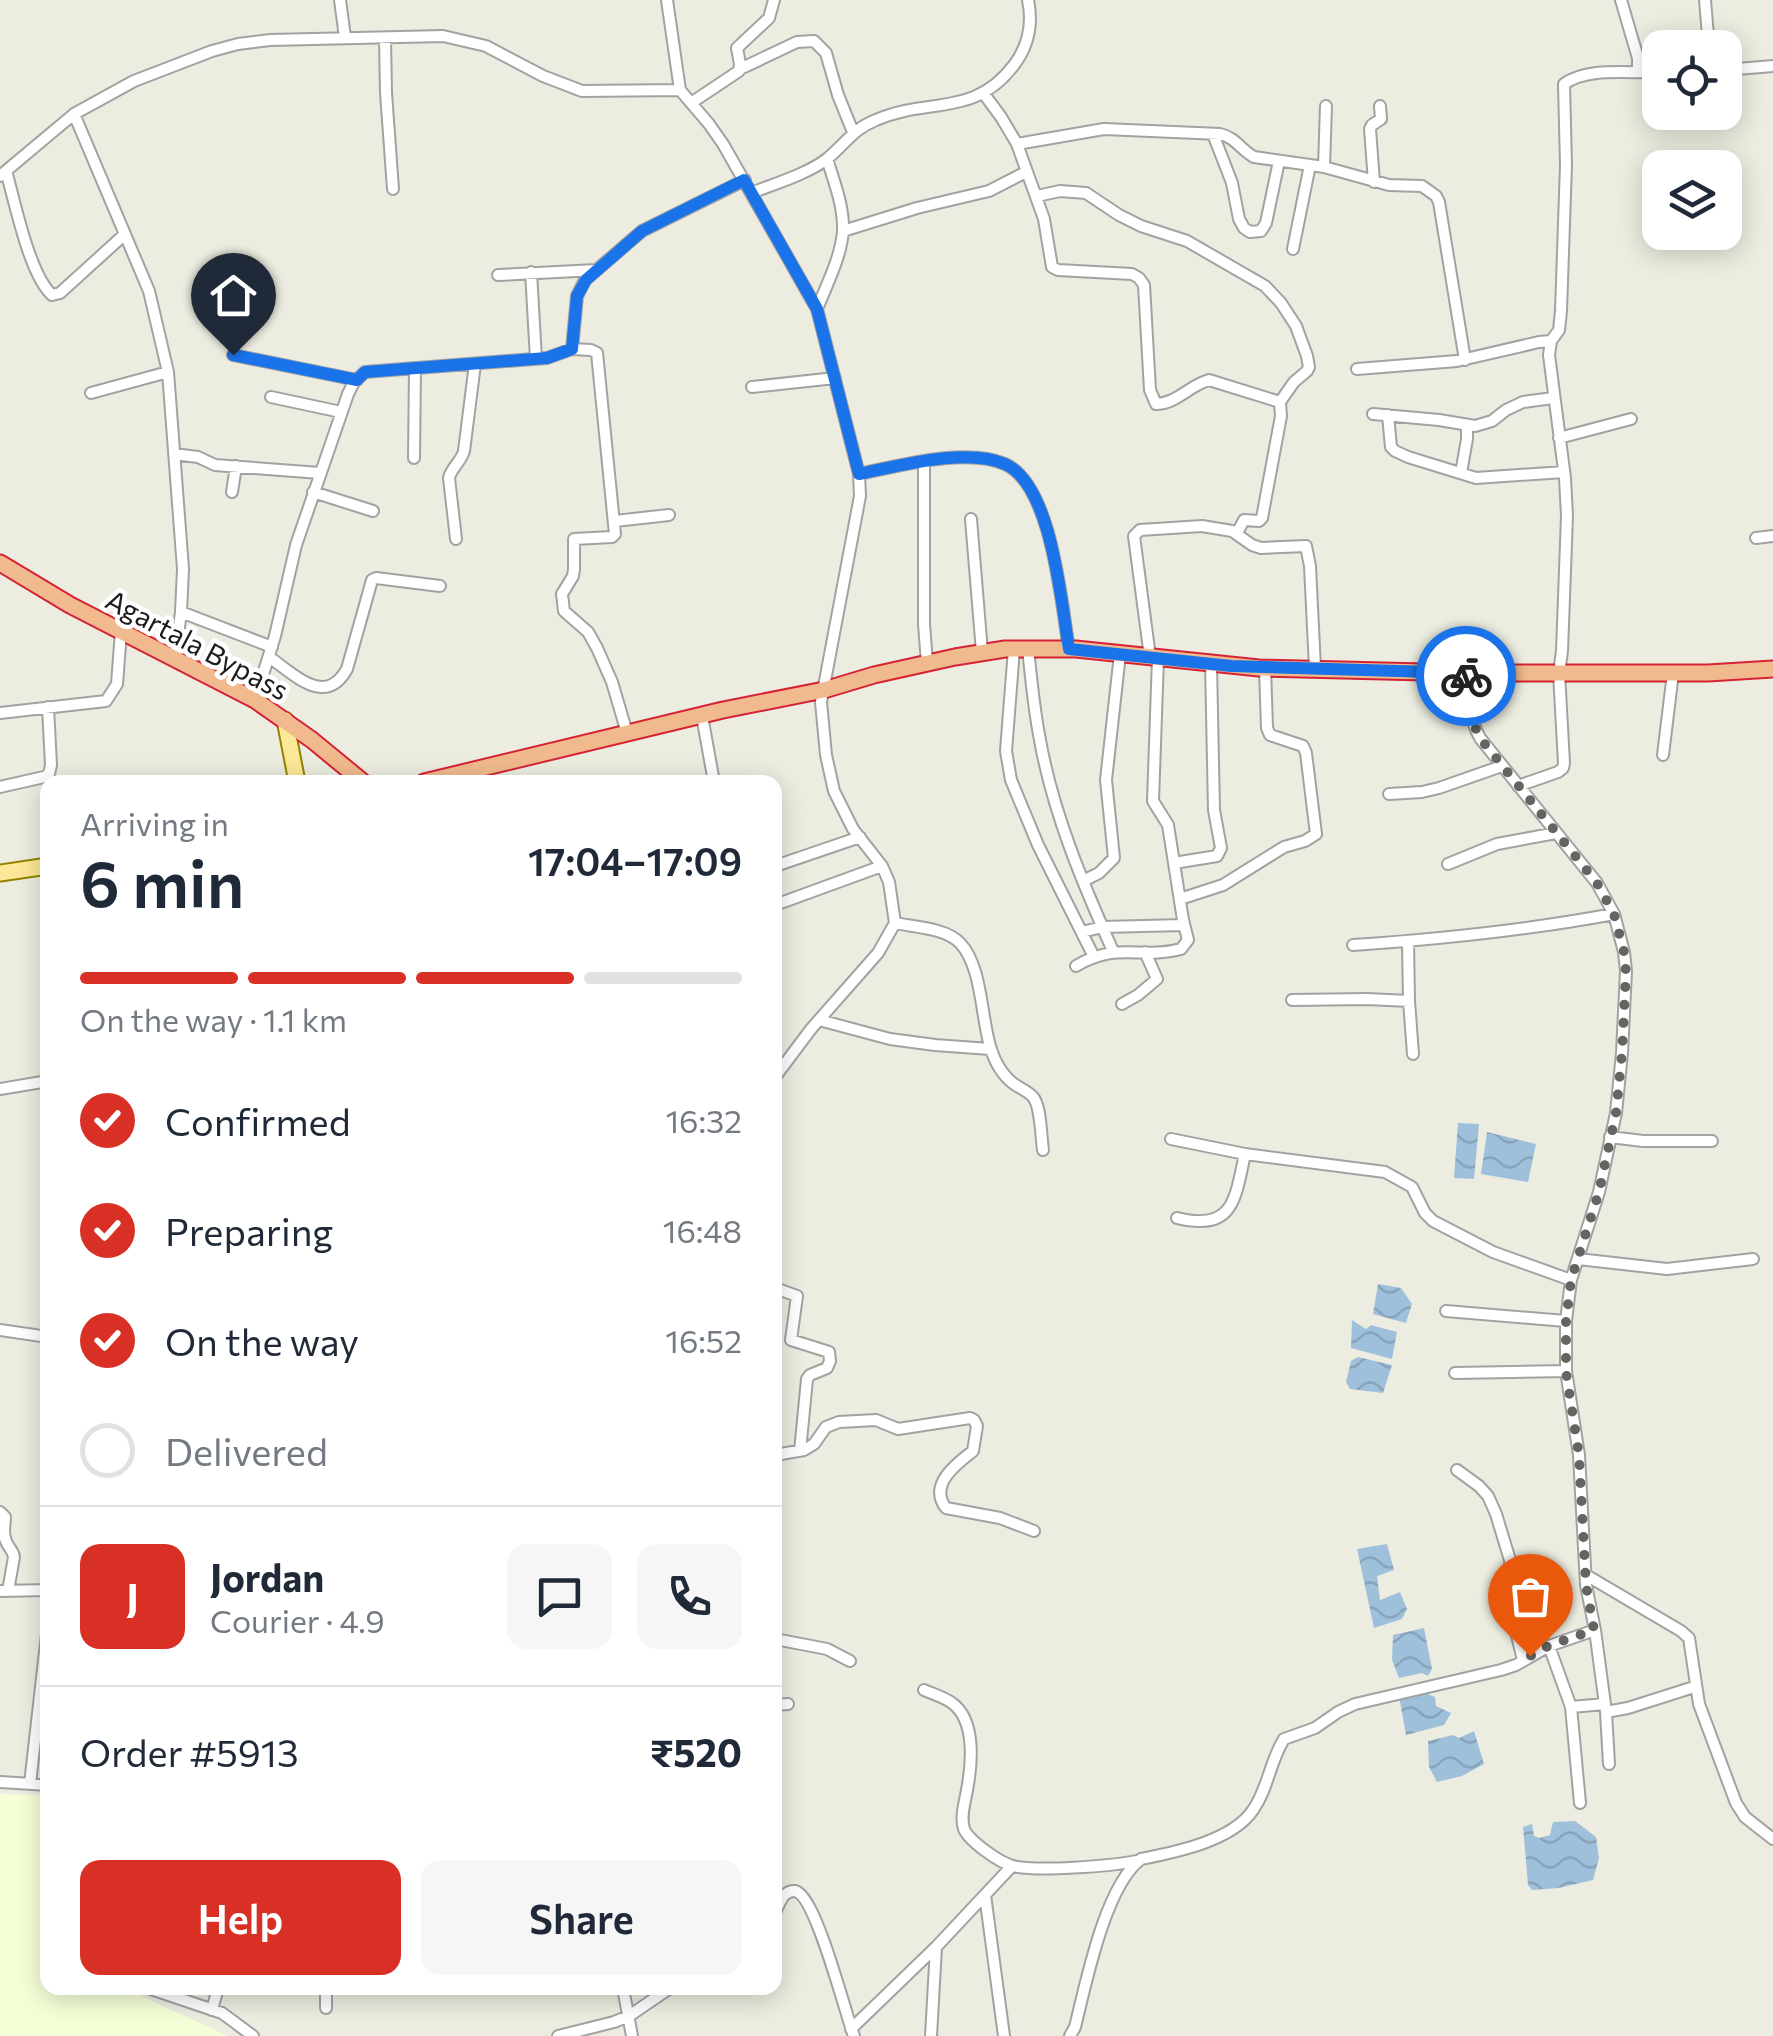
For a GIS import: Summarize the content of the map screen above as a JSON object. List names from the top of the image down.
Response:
{
  "streets": {
    "highway": ["Agartala Bypass"]
  },
  "page": {
    "heading": ["6 min", "Arriving in", "17:04–17:09"],
    "panel": [
      "Jordan",
      "Courier · 4.9",
      "Order #5913",
      "₹520"
    ],
    "bar": "On the way · 1.1 km",
    "list": [
      ["Confirmed", "16:32"],
      ["Preparing", "16:48"],
      ["On the way", "16:52"],
      "Delivered"
    ],
    "round": "J",
    "buttons": ["Help", "Share"]
  }
}
